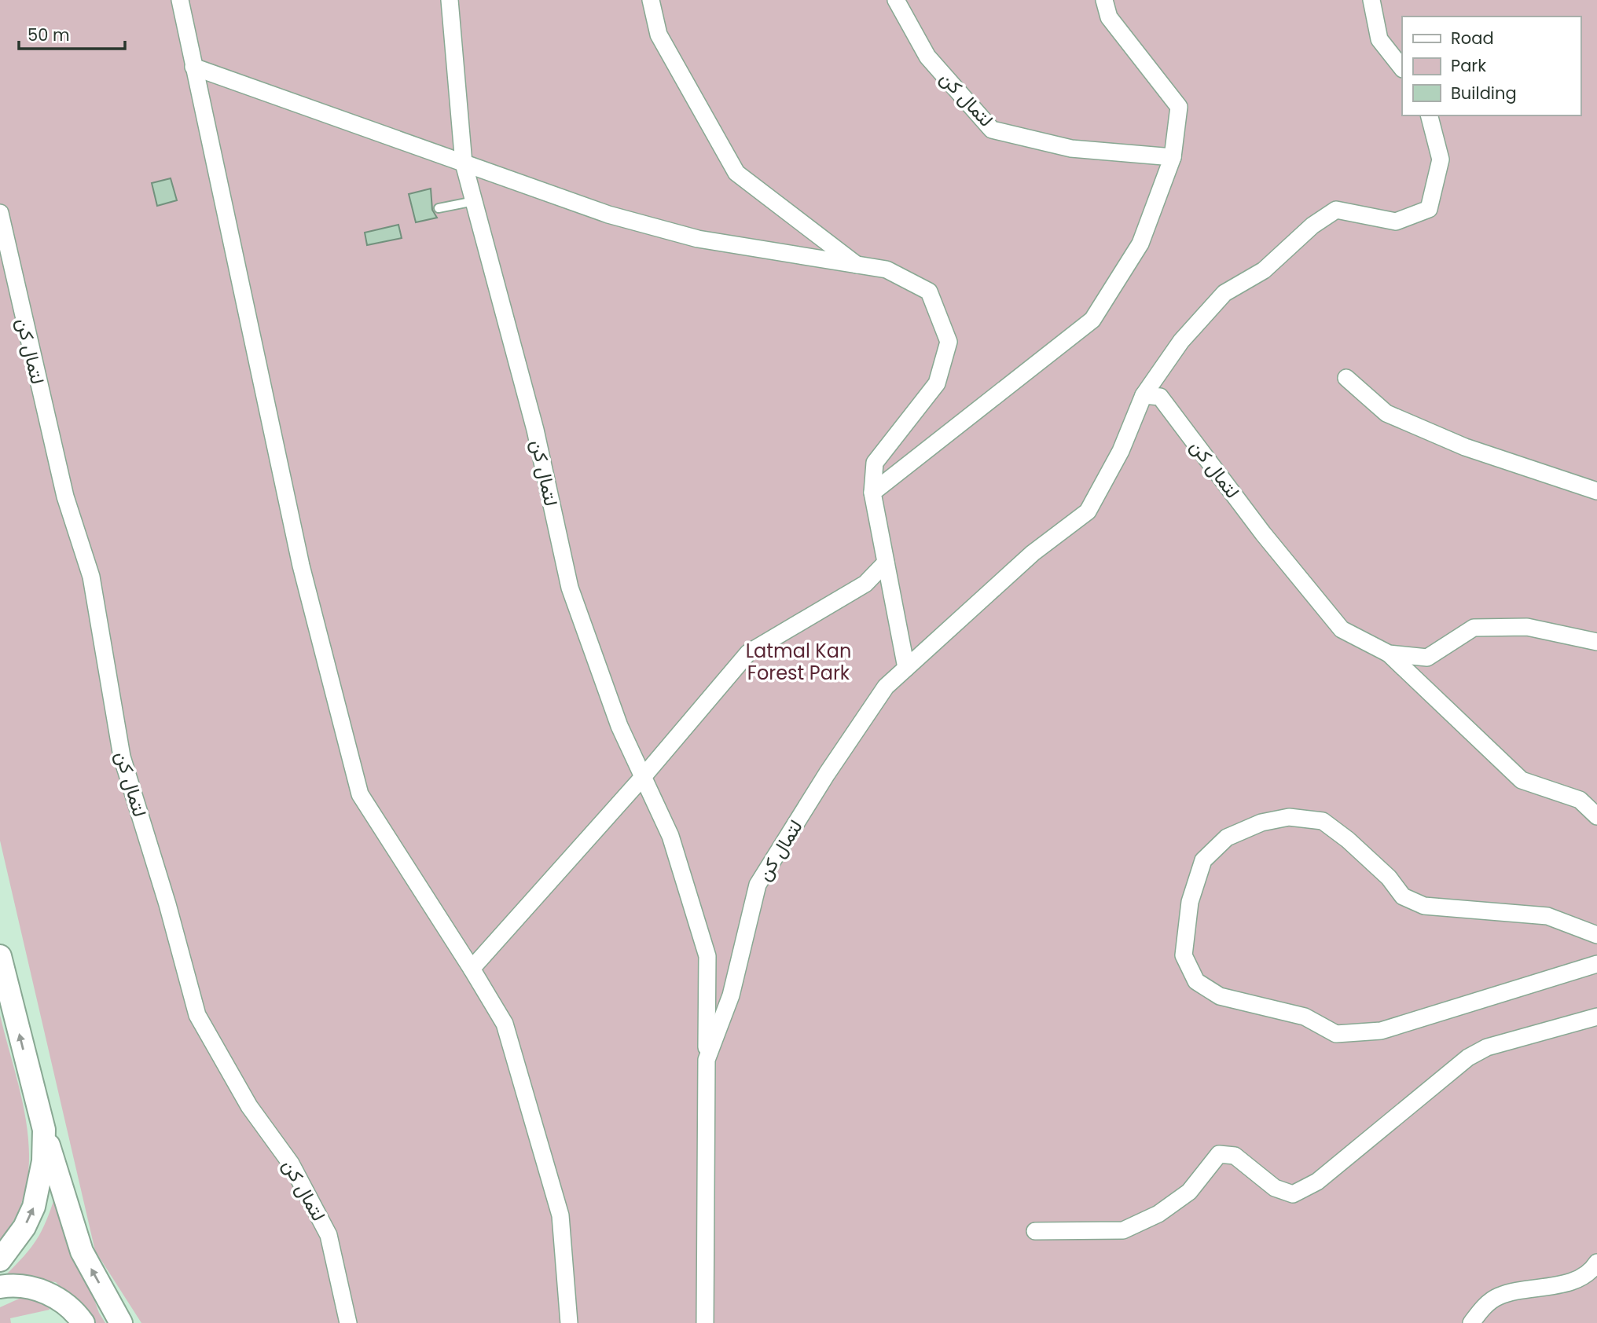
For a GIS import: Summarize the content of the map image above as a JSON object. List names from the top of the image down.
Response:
{
  "streets": {
    "street": ["لتمال کن"]
  },
  "parks": ["Latmal Kan Forest Park"],
  "legend": ["Road", "Park", "Building"],
  "scale_bar": "50 m"
}
